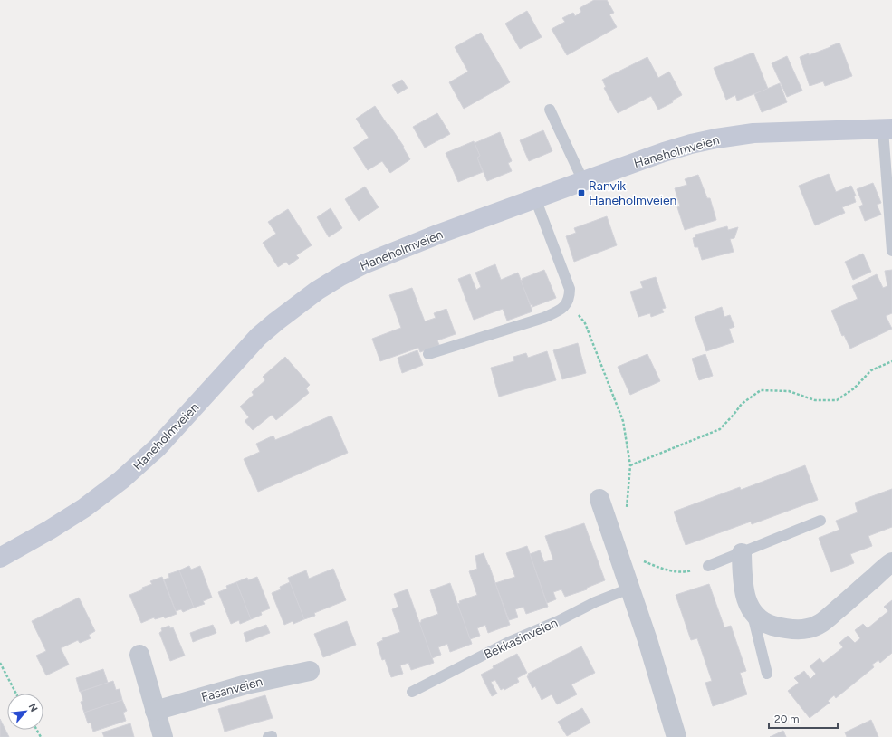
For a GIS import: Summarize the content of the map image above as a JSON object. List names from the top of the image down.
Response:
{
  "streets": {
    "main road": ["Haneholmveien"],
    "street": ["Fasanveien"],
    "lane": ["Bekkasinveien"]
  },
  "places": {
    "transit": ["Ranvik Haneholmveien"]
  },
  "scale_bar": "20 m",
  "north": "top right"
}
